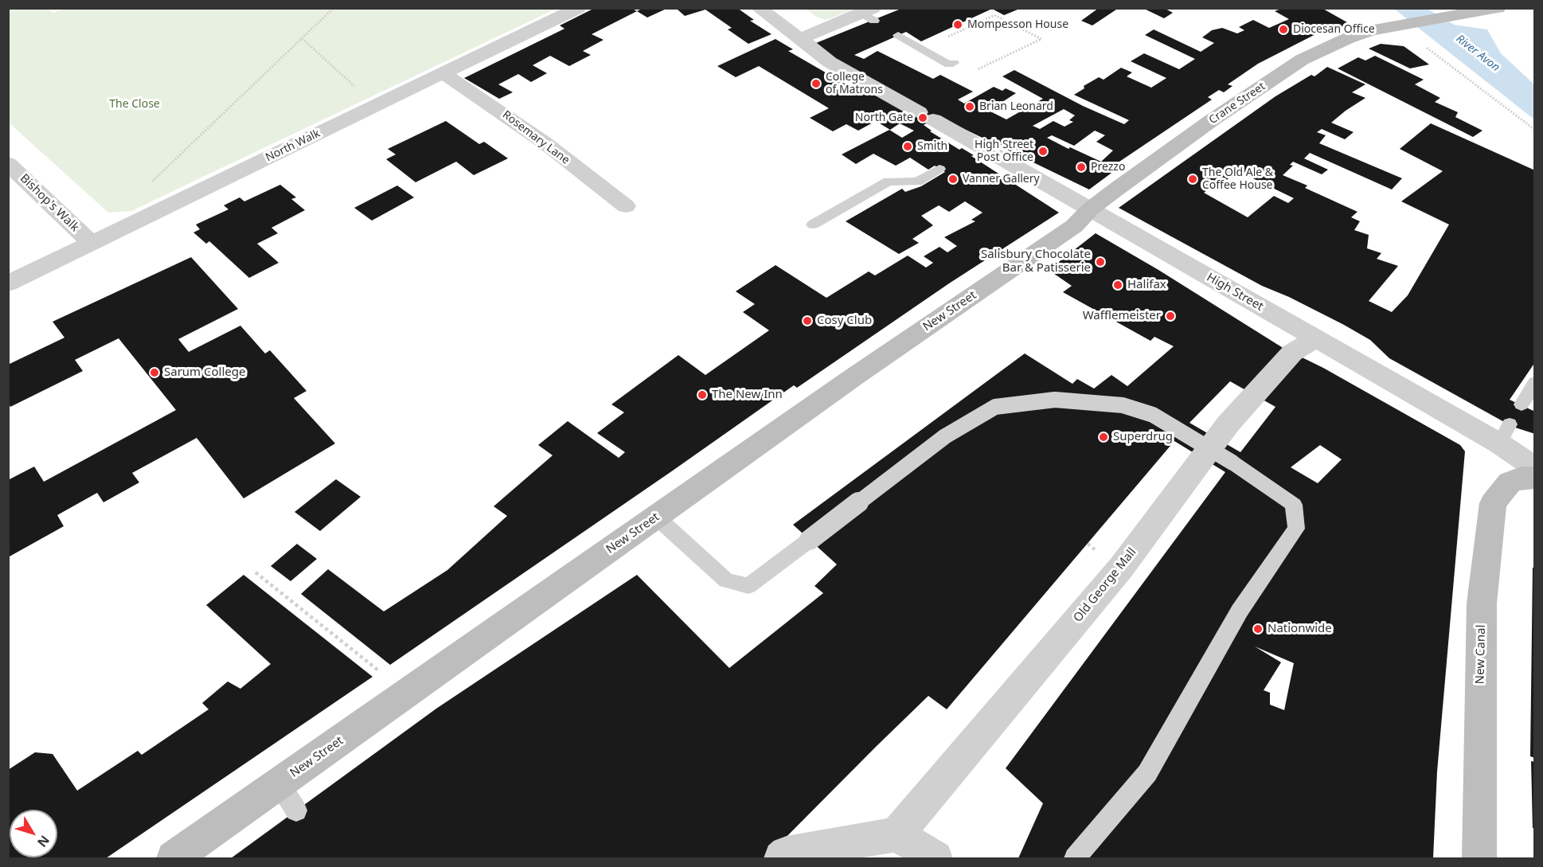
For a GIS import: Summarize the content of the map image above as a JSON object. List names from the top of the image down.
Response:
{
  "streets": {
    "street": [
      "Crane Street",
      "Rosemary Lane",
      "North Walk",
      "Bishop's Walk",
      "High Street",
      "New Street",
      "Old George Mall",
      "New Canal"
    ]
  },
  "crossings": [
    ["Crane Street", "High Street"],
    ["Crane Street", "New Street"],
    ["Rosemary Lane", "North Walk"],
    ["North Walk", "Bishop's Walk"],
    ["High Street", "New Street"],
    ["High Street", "Old George Mall"]
  ],
  "water": ["River Avon"],
  "parks": ["The Close"],
  "places": [
    "Mompesson House",
    "Diocesan Office",
    "College of Matrons",
    "Brian Leonard",
    "North Gate",
    "Smith",
    "High Street Post Office",
    "Prezzo",
    "Vanner Gallery",
    "The Old Ale & Coffee House",
    "Salisbury Chocolate Bar & Patisserie",
    "Halifax",
    "Wafflemeister",
    "Cosy Club",
    "Sarum College",
    "The New Inn",
    "Superdrug",
    "Nationwide"
  ],
  "north": "bottom right"
}
